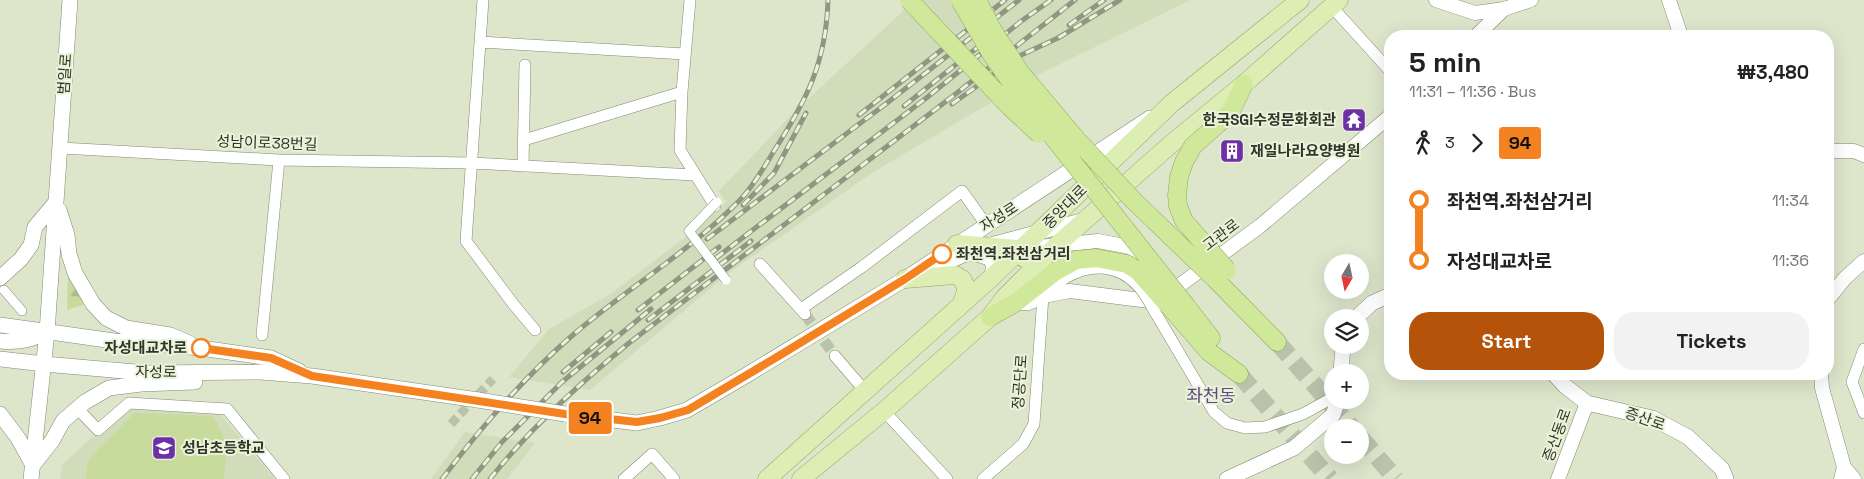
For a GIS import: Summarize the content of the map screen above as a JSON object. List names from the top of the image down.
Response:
{
  "streets": {
    "main road": [
      "범일로",
      "중앙대로",
      "자성로",
      "증산로"
    ],
    "street": [
      "성남이로38번길",
      "고관로",
      "정공단로",
      "증산동로"
    ]
  },
  "crossings": [
    ["범일로", "성남이로38번길"],
    ["범일로", "자성로"],
    ["중앙대로", "자성로"],
    ["고관로", "정공단로"],
    ["증산로", "증산동로"]
  ],
  "districts": ["좌천동"],
  "places": {
    "temple": ["한국SGI수정문화회관"],
    "building": ["재일나라요양병원"],
    "other": ["좌천역.좌천삼거리", "자성대교차로"],
    "school or university": ["성남초등학교"]
  },
  "lines": ["bus line 94"],
  "north": "bottom",
  "page": {
    "on_map": "94",
    "heading": ["5 min", "11:31 – 11:36 · Bus", "₩3,480"],
    "legs": ["3", "94"],
    "list": [
      {
        "name": "좌천역.좌천삼거리",
        "value": "11:34"
      },
      {
        "name": "자성대교차로",
        "value": "11:36"
      }
    ],
    "map_buttons": ["+", "−"],
    "buttons": ["Start", "Tickets"]
  }
}
